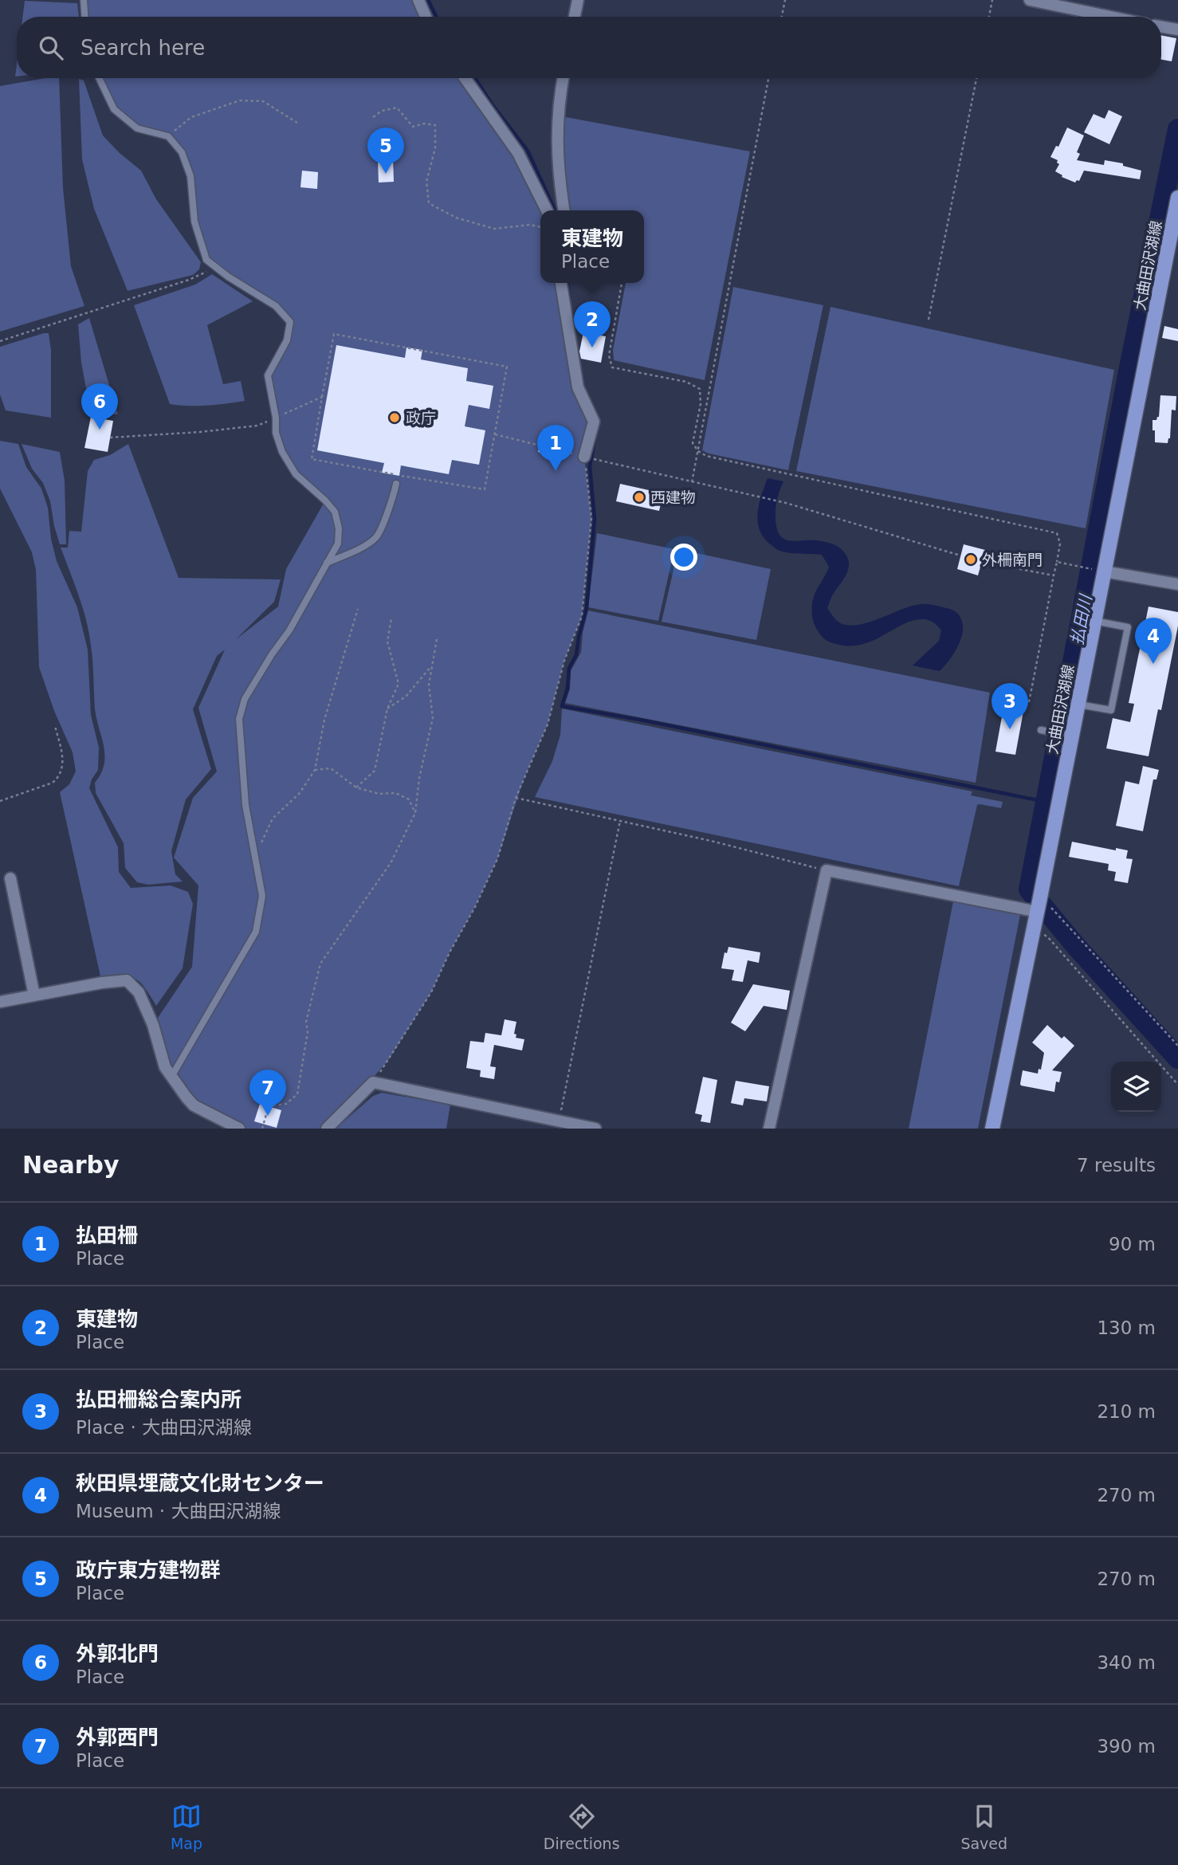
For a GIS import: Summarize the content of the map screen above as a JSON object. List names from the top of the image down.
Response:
{
  "streets": {
    "main road": ["大曲田沢湖線"]
  },
  "water": ["払田川"],
  "places": ["政庁", "西建物", "外柵南門"],
  "page": {
    "search": "Search here",
    "pins": [
      "5",
      "2",
      "6",
      "1",
      "4",
      "3",
      "7"
    ],
    "popup": ["東建物", "Place"],
    "heading": ["Nearby", "7 results"],
    "list": [
      {
        "mark": "1",
        "name": "払田柵",
        "note": "Place",
        "value": "90 m"
      },
      {
        "mark": "2",
        "name": "東建物",
        "note": "Place",
        "value": "130 m"
      },
      {
        "mark": "3",
        "name": "払田柵総合案内所",
        "note": "Place · 大曲田沢湖線",
        "value": "210 m"
      },
      {
        "mark": "4",
        "name": "秋田県埋蔵文化財センター",
        "note": "Museum · 大曲田沢湖線",
        "value": "270 m"
      },
      {
        "mark": "5",
        "name": "政庁東方建物群",
        "note": "Place",
        "value": "270 m"
      },
      {
        "mark": "6",
        "name": "外郭北門",
        "note": "Place",
        "value": "340 m"
      },
      {
        "mark": "7",
        "name": "外郭西門",
        "note": "Place",
        "value": "390 m"
      }
    ],
    "nav": ["Map", "Directions", "Saved"]
  }
}
